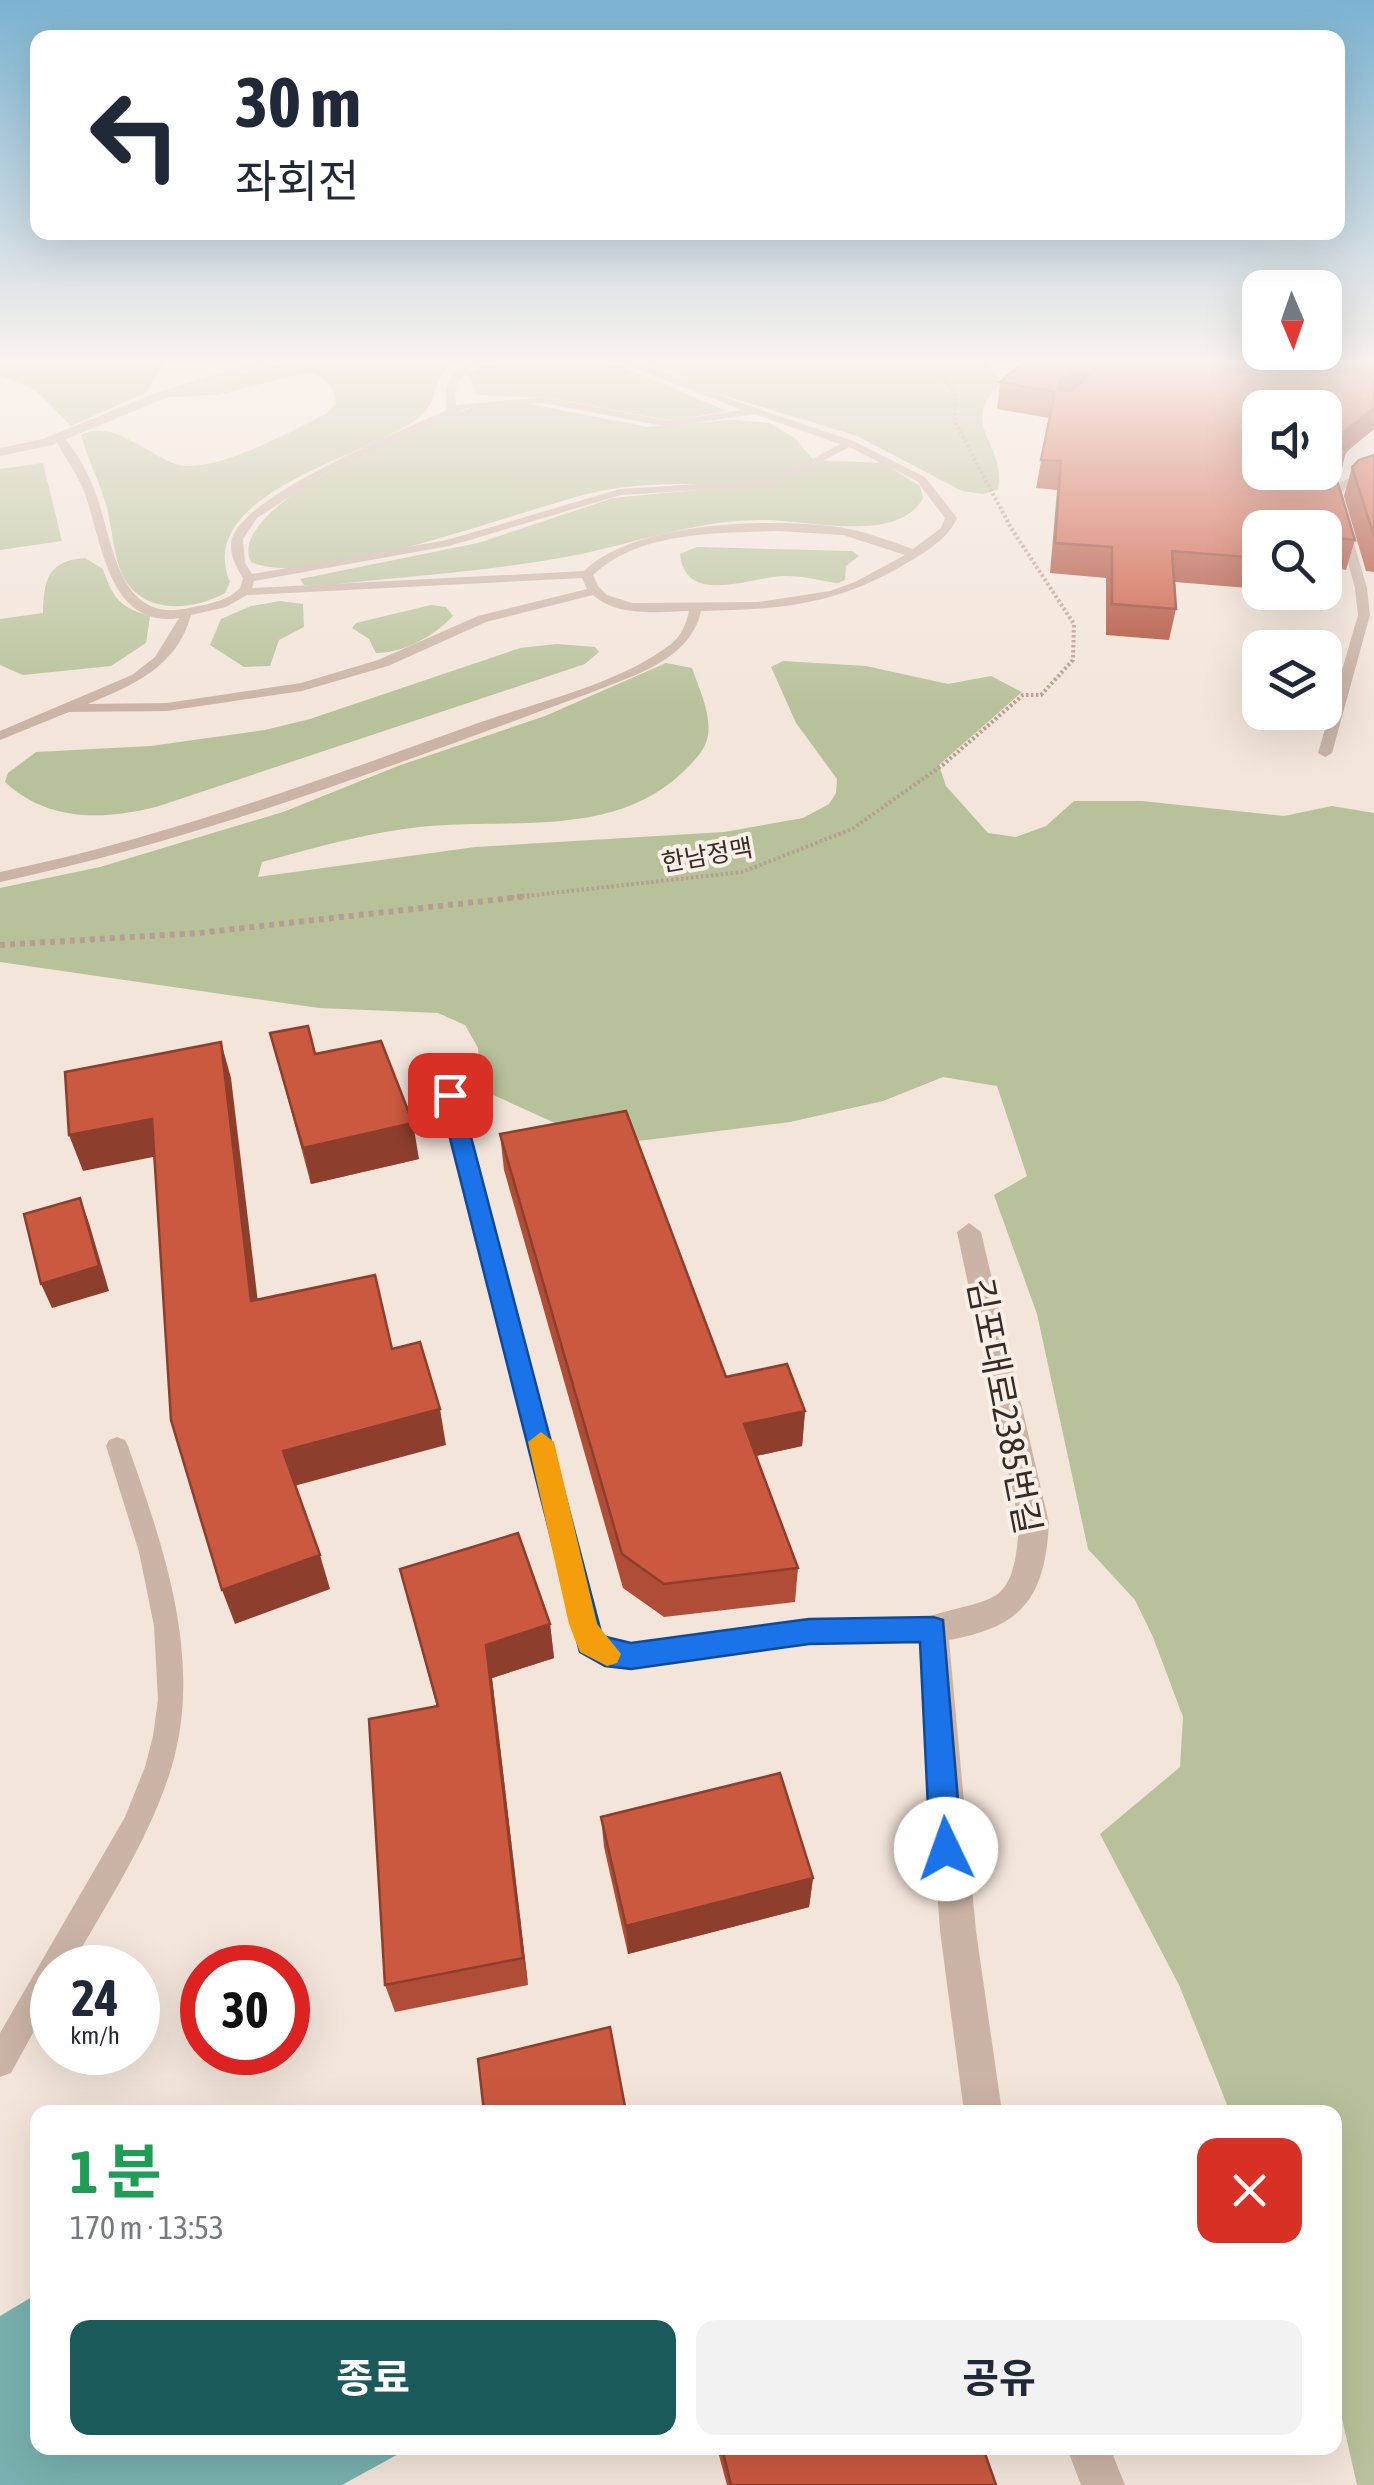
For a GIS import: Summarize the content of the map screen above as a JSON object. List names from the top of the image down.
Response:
{
  "streets": {
    "street": ["김포대로2385번길"],
    "path": ["한남정맥"]
  },
  "north": "bottom",
  "page": {
    "turn": ["30 m", "좌회전"],
    "speed": "24 km/h",
    "limit": "30",
    "heading": ["1 분", "170 m · 13:53"],
    "buttons": ["종료", "공유"]
  }
}
